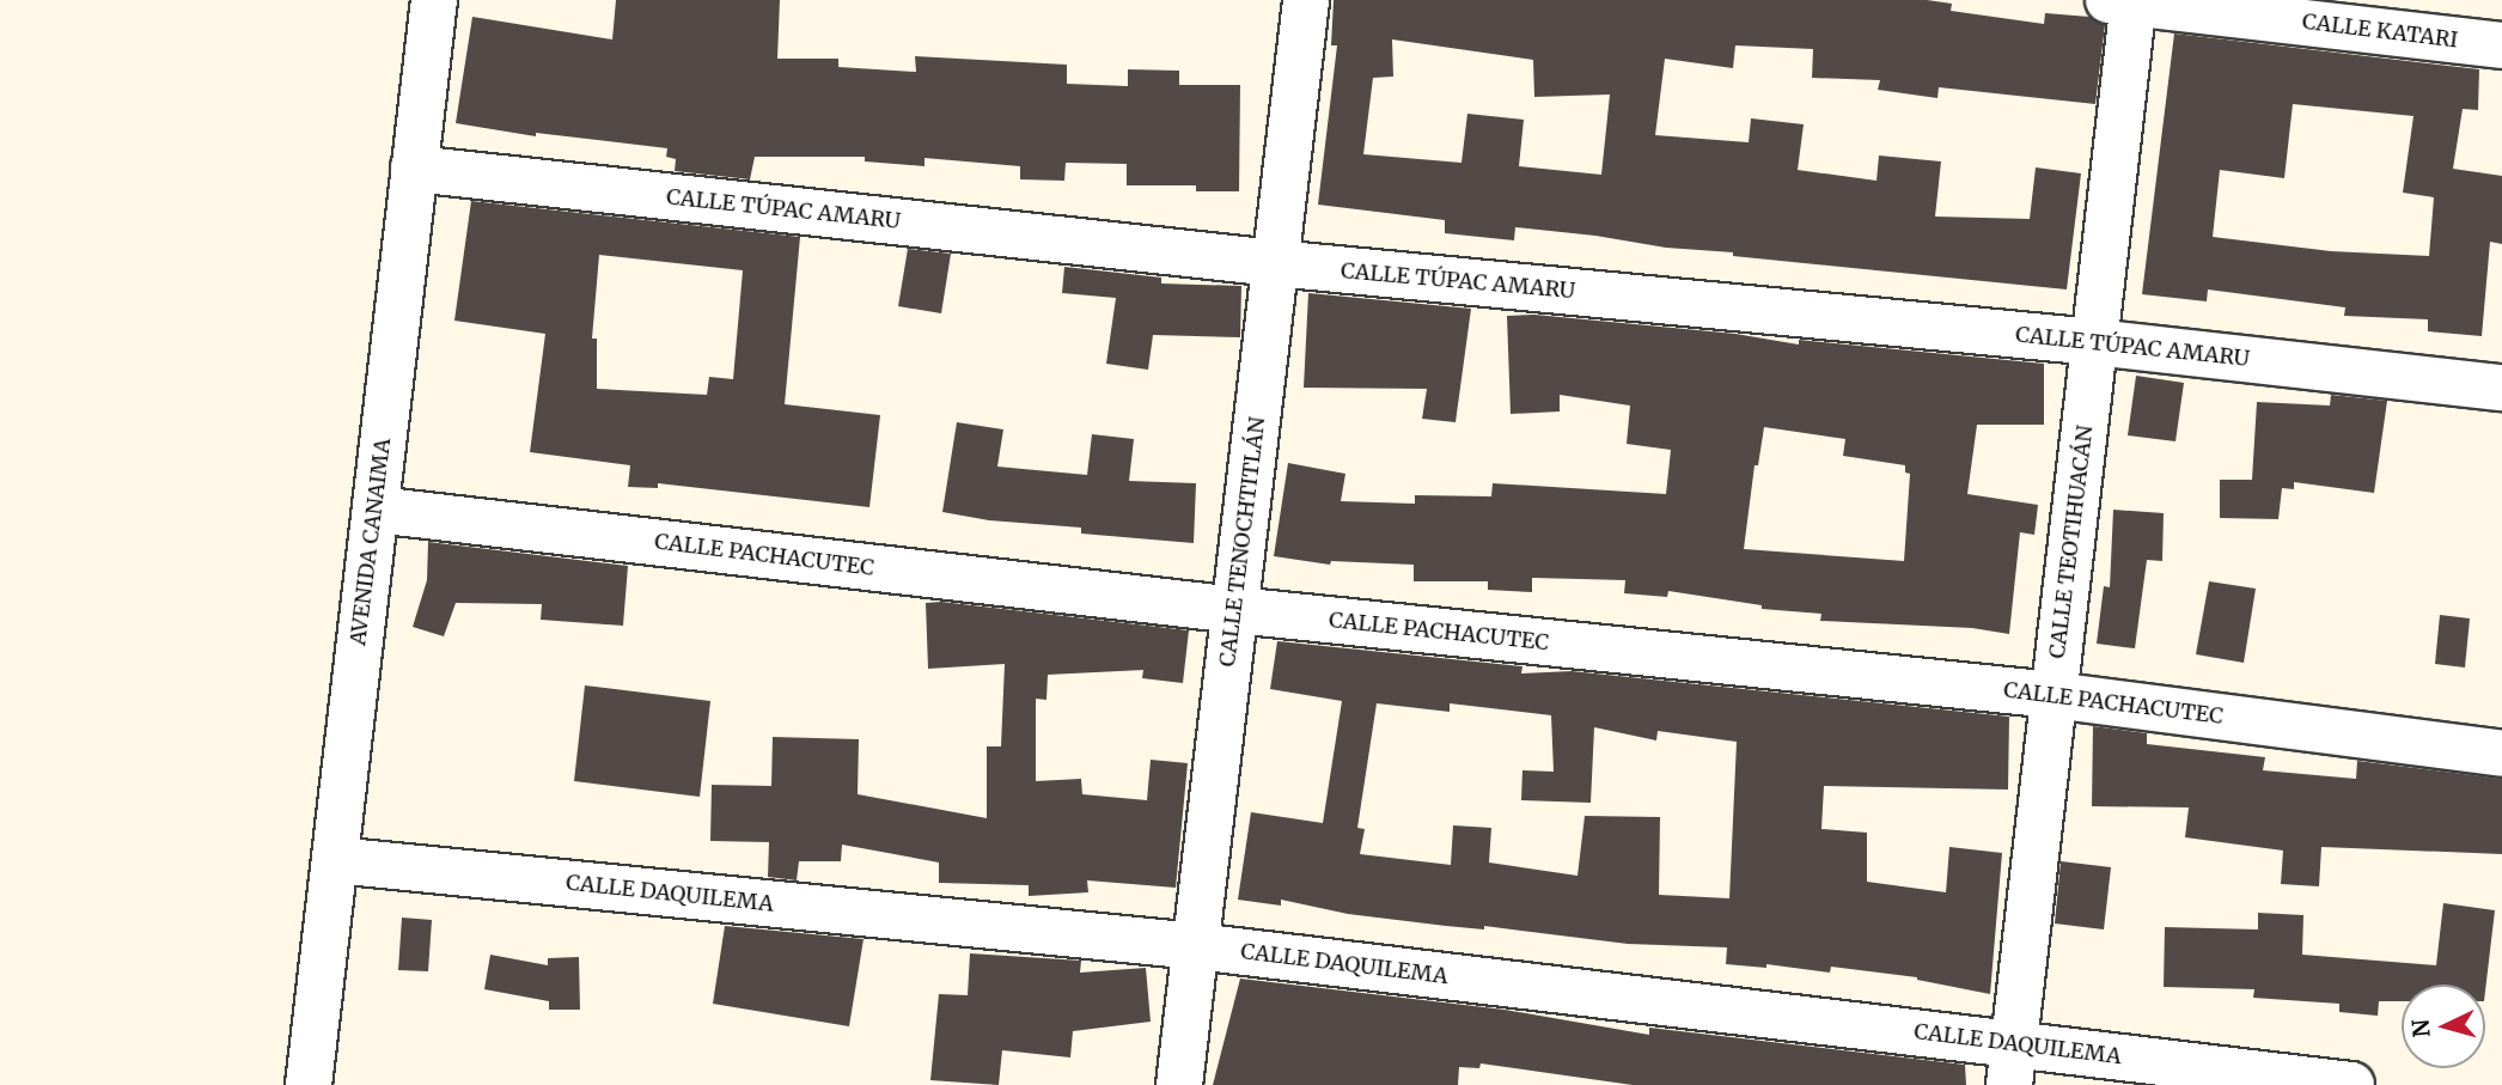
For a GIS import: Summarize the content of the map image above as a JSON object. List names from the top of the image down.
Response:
{
  "streets": {
    "street": [
      "CALLE KATARI",
      "CALLE TÚPAC AMARU",
      "AVENIDA CANAIMA",
      "CALLE TENOCHTITLÁN",
      "CALLE TEOTIHUACÁN",
      "CALLE PACHACUTEC",
      "CALLE DAQUILEMA"
    ]
  },
  "crossings": [
    ["CALLE KATARI", "CALLE TEOTIHUACÁN"],
    ["CALLE TÚPAC AMARU", "AVENIDA CANAIMA"],
    ["CALLE TÚPAC AMARU", "CALLE TENOCHTITLÁN"],
    ["CALLE TÚPAC AMARU", "CALLE TEOTIHUACÁN"],
    ["AVENIDA CANAIMA", "CALLE PACHACUTEC"],
    ["AVENIDA CANAIMA", "CALLE DAQUILEMA"],
    ["CALLE TENOCHTITLÁN", "CALLE PACHACUTEC"],
    ["CALLE TENOCHTITLÁN", "CALLE DAQUILEMA"],
    ["CALLE TEOTIHUACÁN", "CALLE PACHACUTEC"],
    ["CALLE TEOTIHUACÁN", "CALLE DAQUILEMA"]
  ],
  "north": "left"
}
